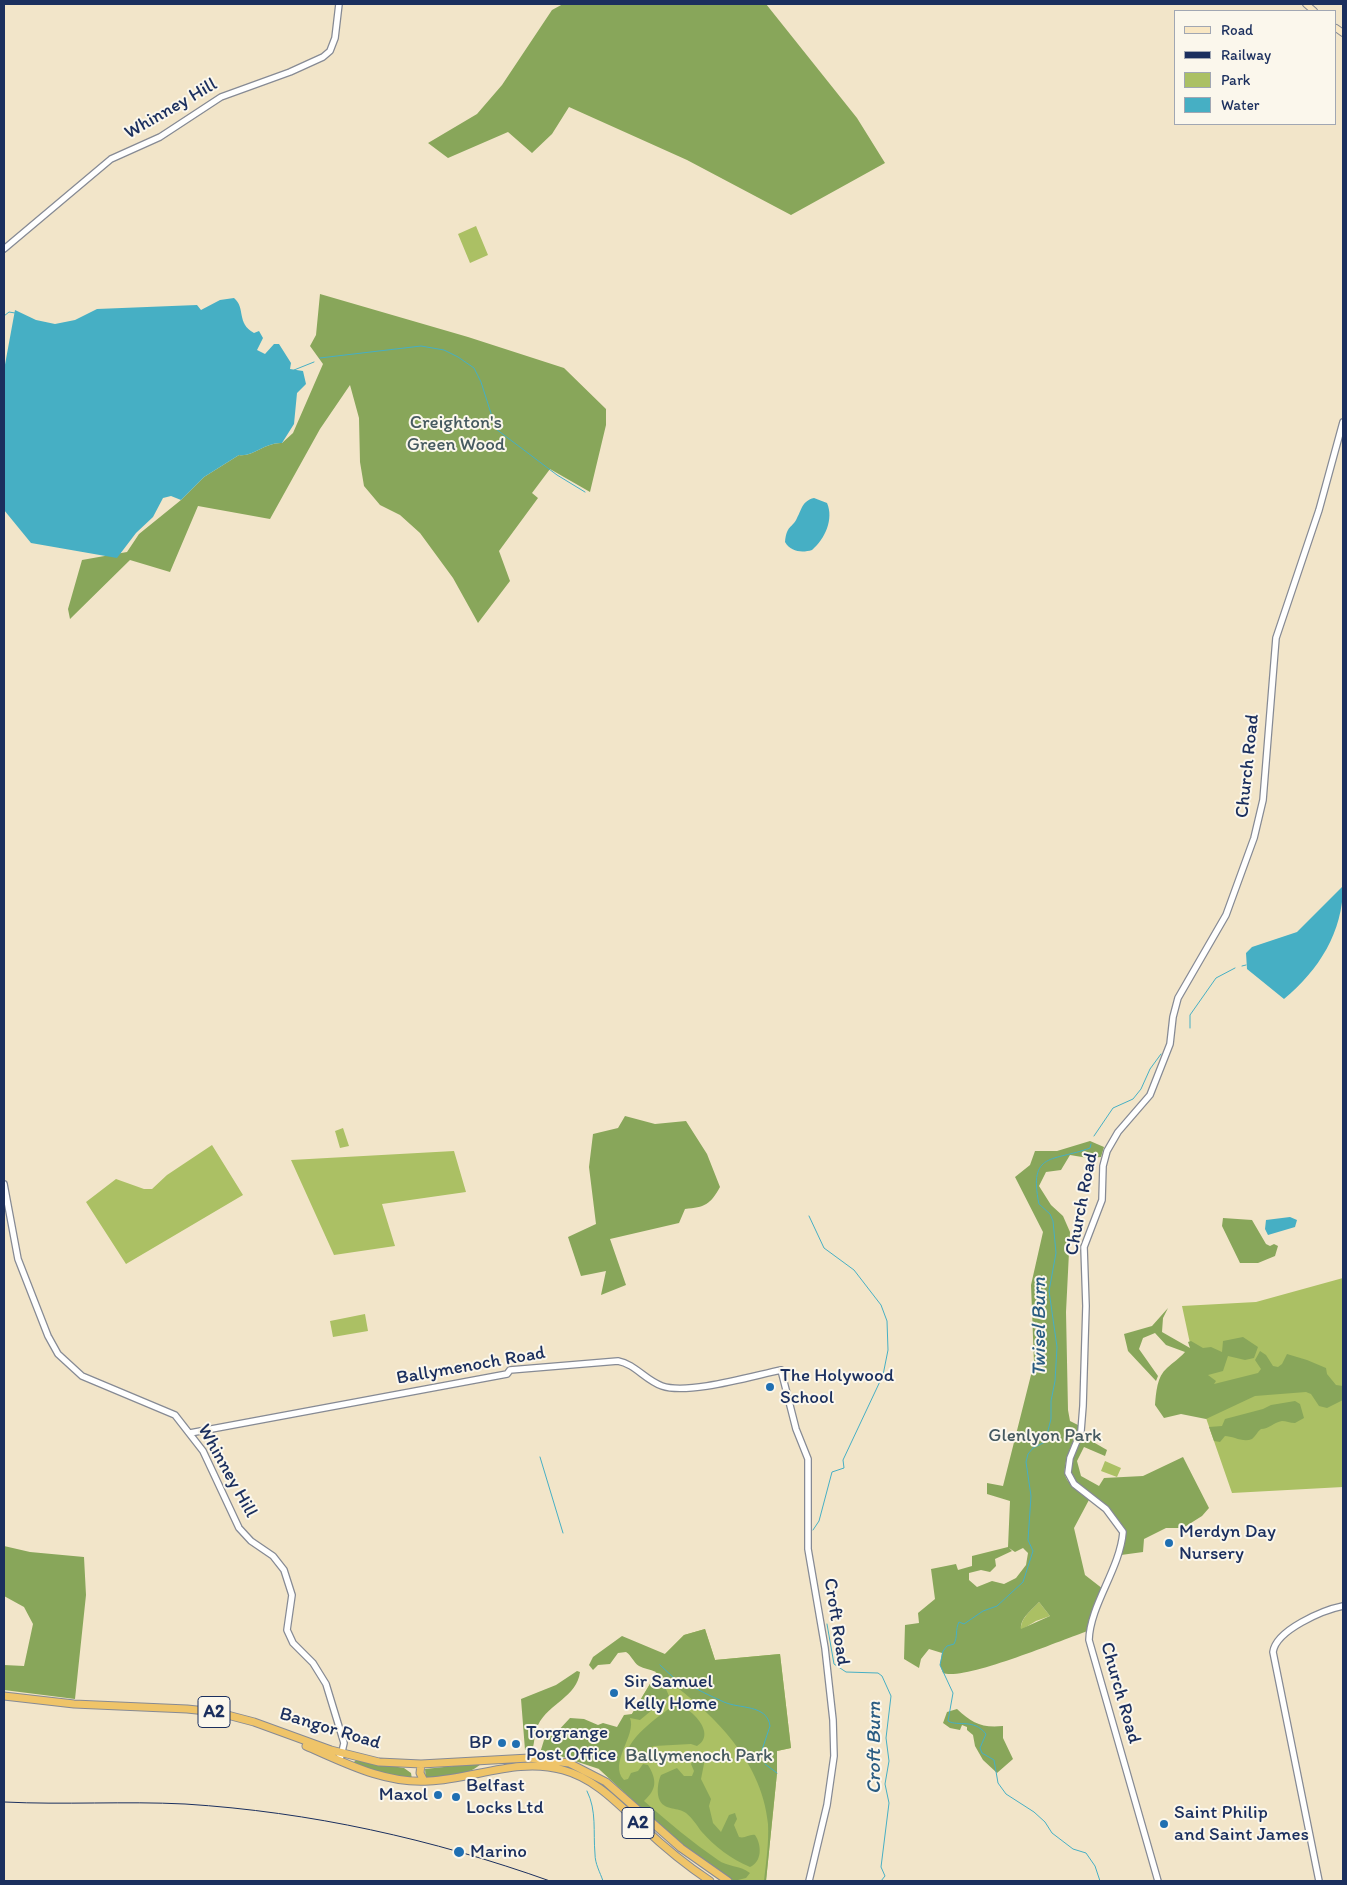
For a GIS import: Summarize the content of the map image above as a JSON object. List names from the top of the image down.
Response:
{
  "streets": {
    "highway": ["A2", "Bangor Road"],
    "street": [
      "Whinney Hill",
      "Church Road",
      "Ballymenoch Road",
      "Croft Road"
    ]
  },
  "crossings": [
    ["Whinney Hill", "Ballymenoch Road"],
    ["Whinney Hill", "A2"],
    ["Whinney Hill", "Bangor Road"],
    ["Ballymenoch Road", "Croft Road"],
    ["A2", "Bangor Road"]
  ],
  "water": ["Twisel Burn", "Croft Burn"],
  "parks": ["Creighton's Green Wood", "Glenlyon Park", "Ballymenoch Park"],
  "places": [
    "The Holywood School",
    "Merdyn Day Nursery",
    "Sir Samuel Kelly Home",
    "BP",
    "Torgrange Post Office",
    "Maxol",
    "Belfast Locks Ltd",
    "Saint Philip and Saint James",
    "Marino"
  ],
  "legend": [
    "Road",
    "Railway",
    "Park",
    "Water"
  ]
}
